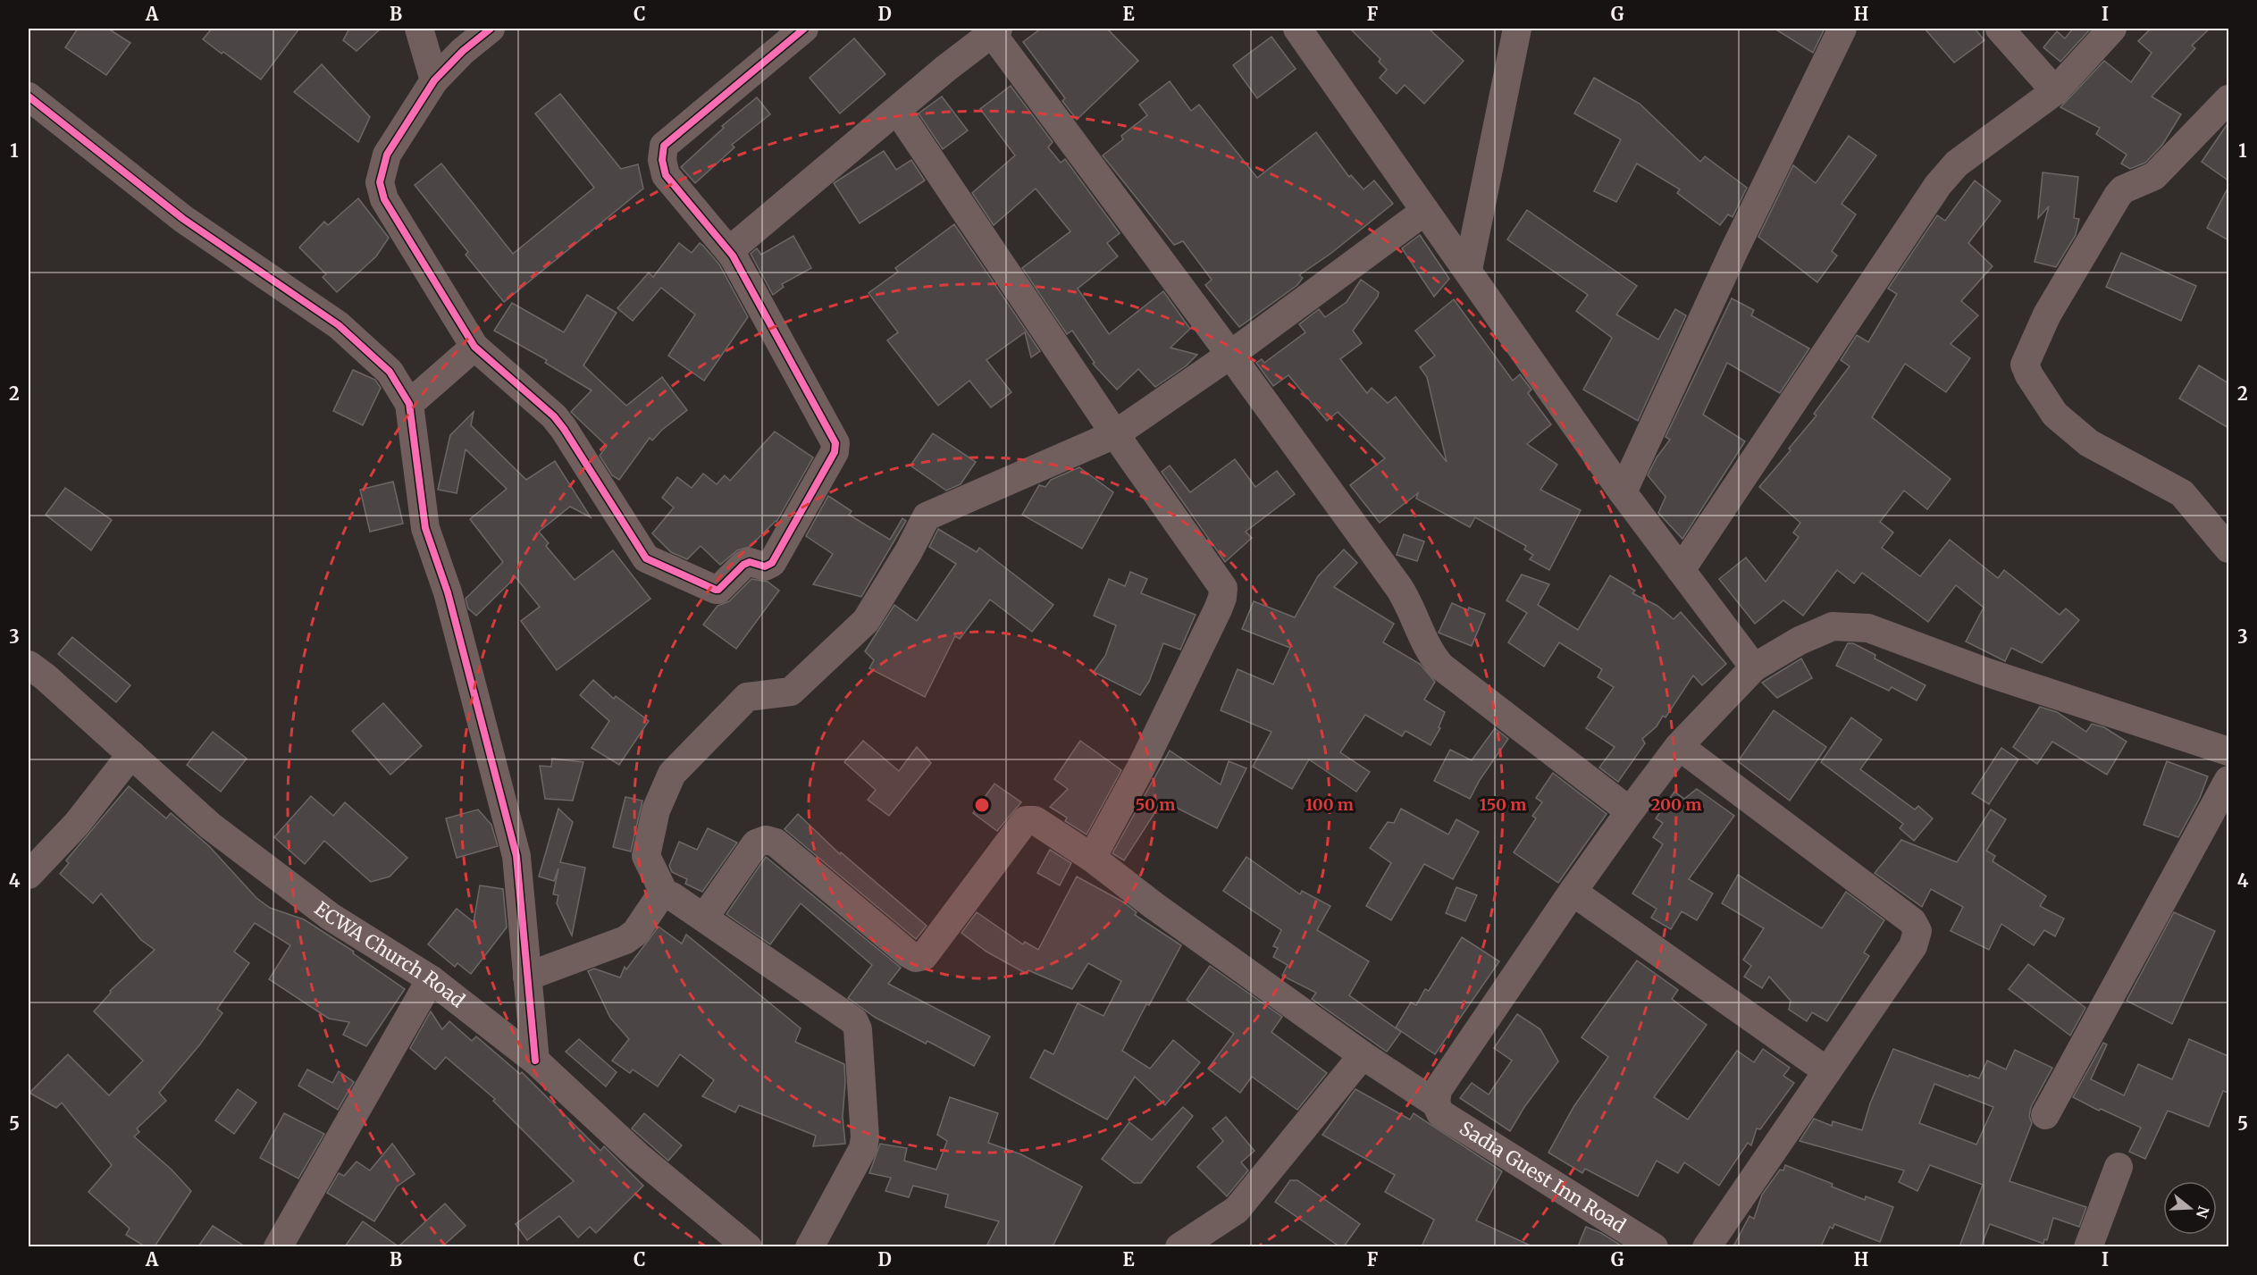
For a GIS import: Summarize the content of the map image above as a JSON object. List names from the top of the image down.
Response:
{
  "streets": {
    "street": ["ECWA Church Road", "Sadia Guest Inn Road"]
  },
  "north": "right",
  "grid": {
    "columns": [
      "A",
      "B",
      "C",
      "D",
      "E",
      "F",
      "G",
      "H",
      "I"
    ],
    "rows": [
      "1",
      "2",
      "3",
      "4",
      "5"
    ]
  },
  "rings": [
    "50 m",
    "100 m",
    "150 m",
    "200 m"
  ]
}
